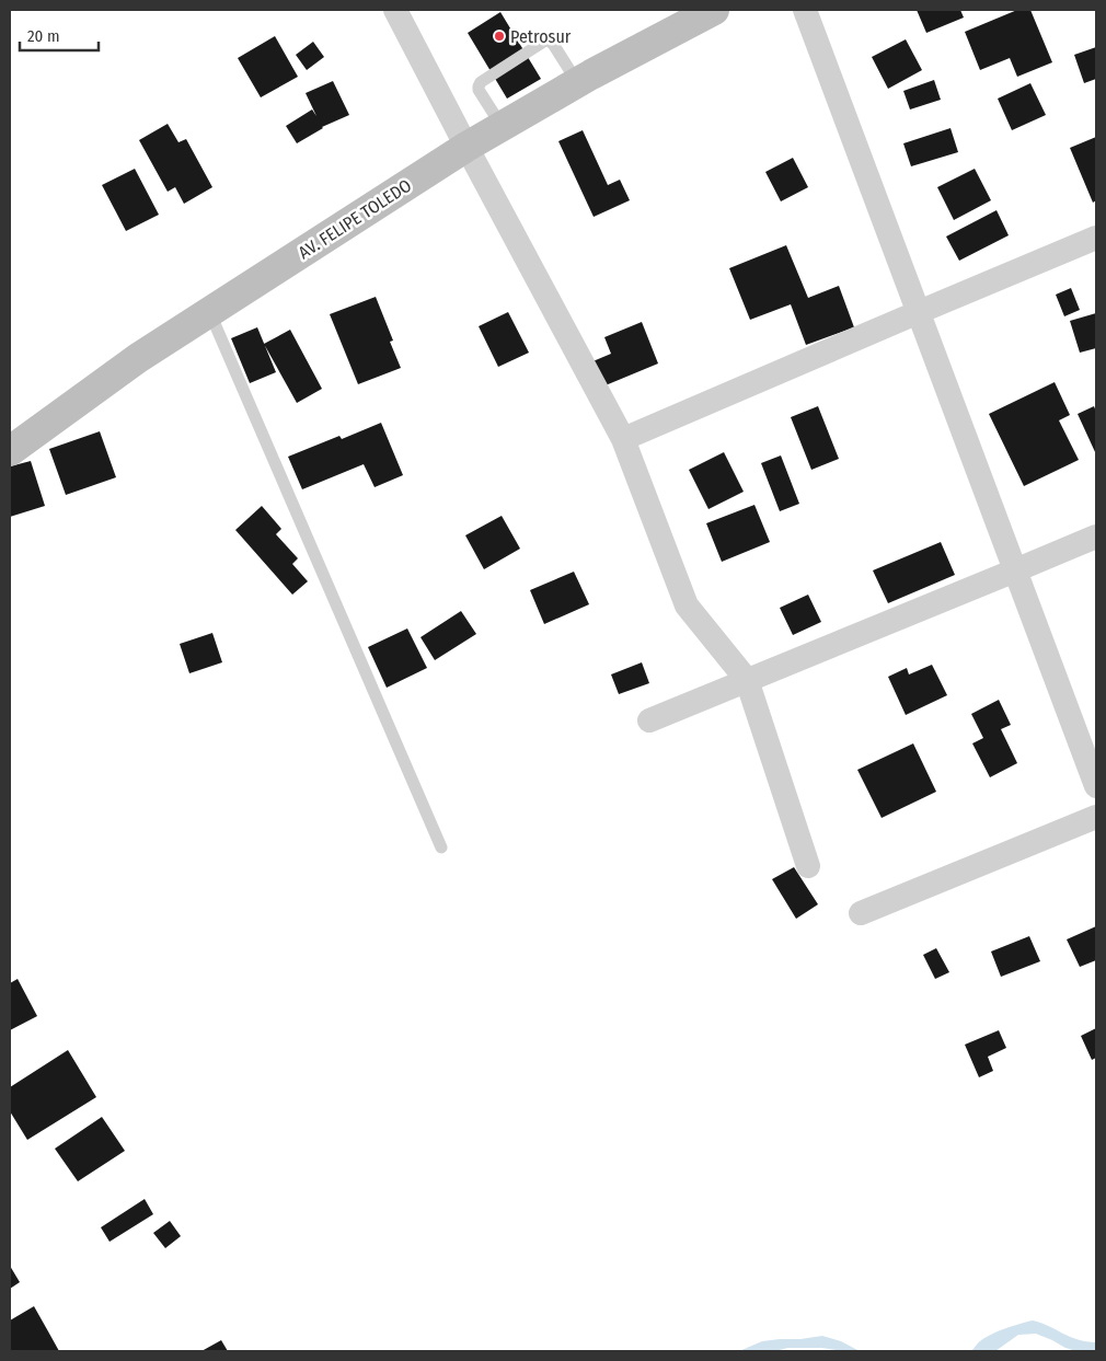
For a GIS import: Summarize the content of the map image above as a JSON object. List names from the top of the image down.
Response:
{
  "streets": {
    "main road": ["AV. FELIPE TOLEDO"]
  },
  "places": ["Petrosur"],
  "scale_bar": "20 m"
}
